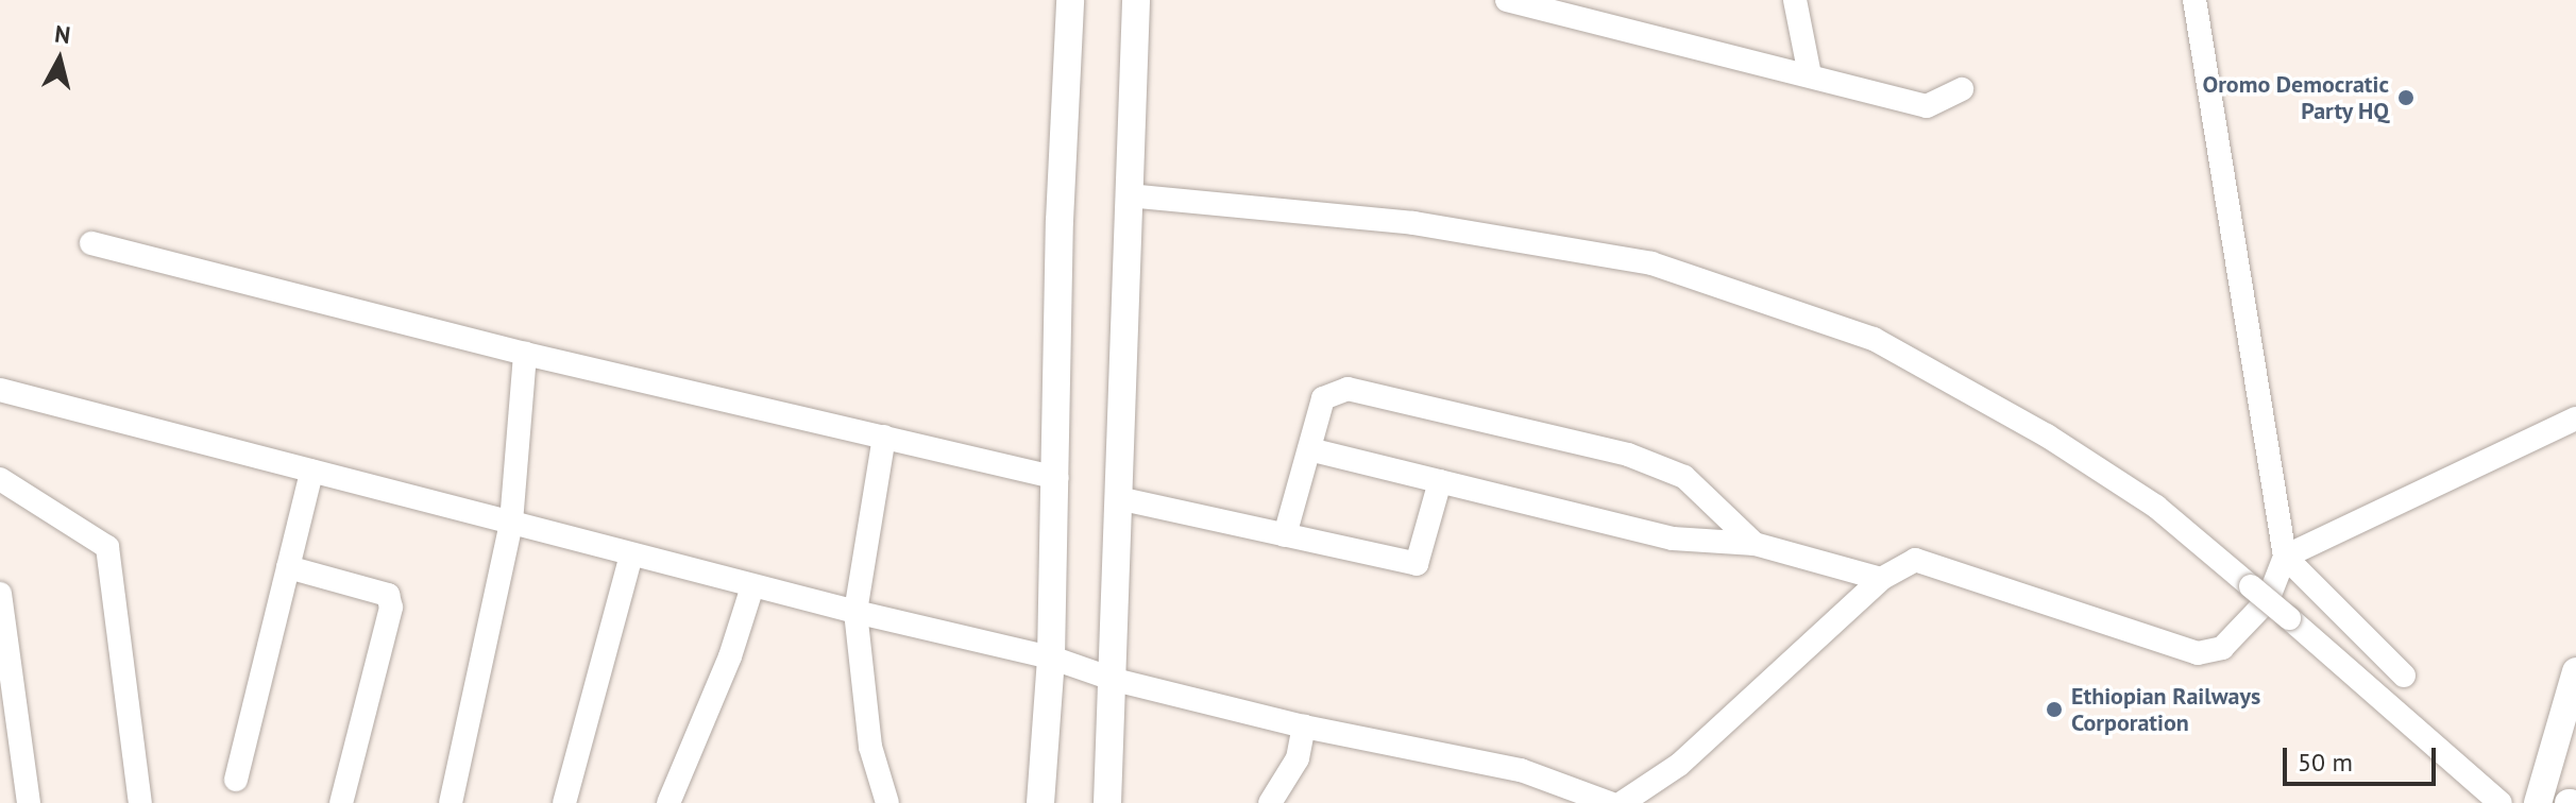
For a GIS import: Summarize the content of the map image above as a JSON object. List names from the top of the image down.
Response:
{
  "places": ["Oromo Democratic Party HQ", "Ethiopian Railways Corporation"],
  "scale_bar": "50 m",
  "north": "top"
}
